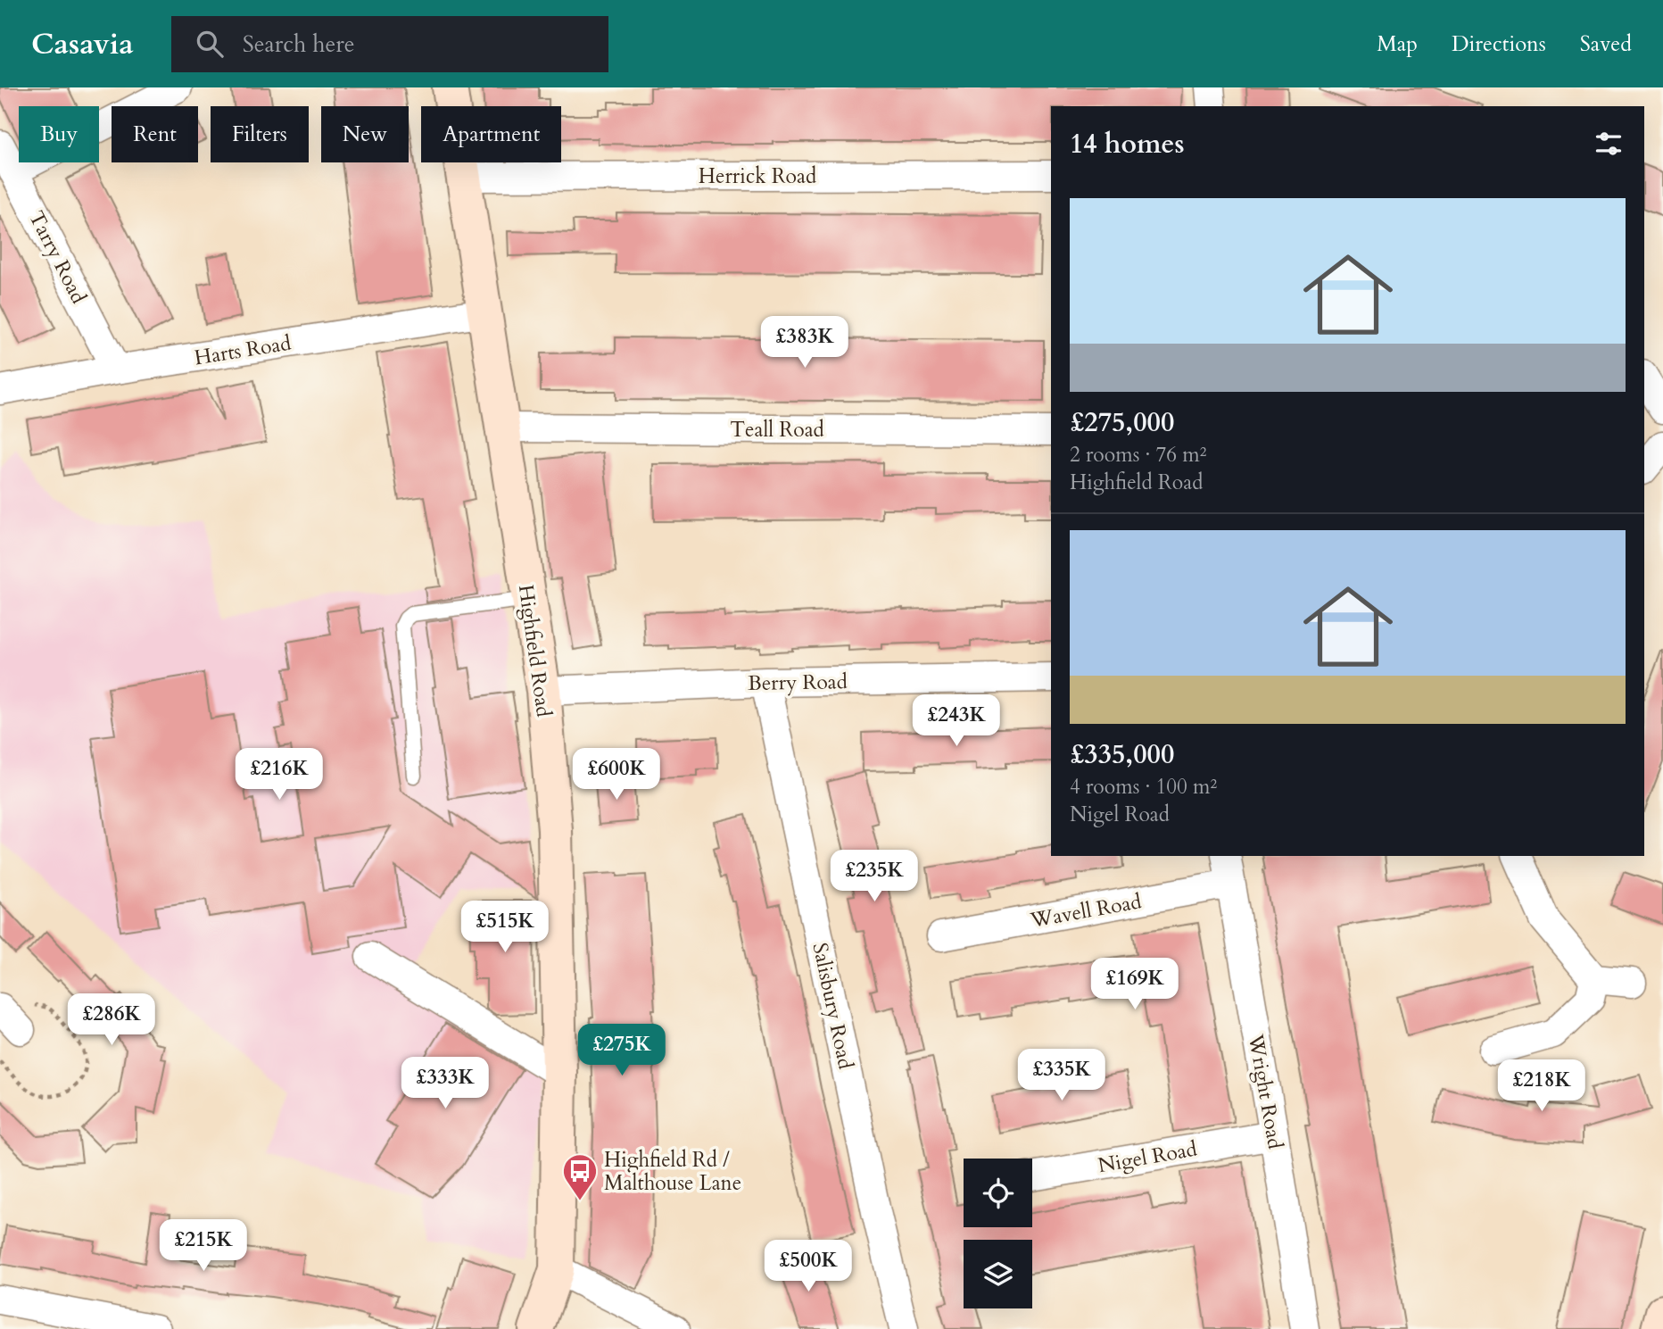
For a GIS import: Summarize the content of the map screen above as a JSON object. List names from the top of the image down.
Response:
{
  "streets": {
    "main road": ["Highfield Road"],
    "street": [
      "Herrick Road",
      "Tarry Road",
      "Harts Road",
      "Teall Road",
      "Berry Road",
      "Wavell Road",
      "Salisbury Road",
      "Wright Road",
      "Nigel Road"
    ]
  },
  "crossings": [
    ["Herrick Road", "Highfield Road"],
    ["Tarry Road", "Harts Road"],
    ["Harts Road", "Highfield Road"],
    ["Teall Road", "Highfield Road"],
    ["Highfield Road", "Berry Road"],
    ["Berry Road", "Salisbury Road"],
    ["Wavell Road", "Wright Road"],
    ["Wright Road", "Nigel Road"]
  ],
  "places": {
    "bus stop": ["Highfield Rd / Malthouse Lane"]
  },
  "page": {
    "header": "Casavia",
    "search": "Search here",
    "nav": ["Map", "Directions", "Saved"],
    "chip": [
      "Buy",
      "Rent",
      "Filters",
      "New",
      "Apartment"
    ],
    "heading": "14 homes",
    "list": [
      {
        "name": "£275,000",
        "note": "2 rooms · 76 m² · Highfield Road"
      },
      {
        "name": "£335,000",
        "note": "4 rooms · 100 m² · Nigel Road"
      }
    ],
    "price": [
      "£383K",
      "£243K",
      "£216K",
      "£600K",
      "£235K",
      "£515K",
      "£169K",
      "£286K",
      "£275K",
      "£335K",
      "£333K",
      "£218K",
      "£215K",
      "£500K"
    ]
  }
}
